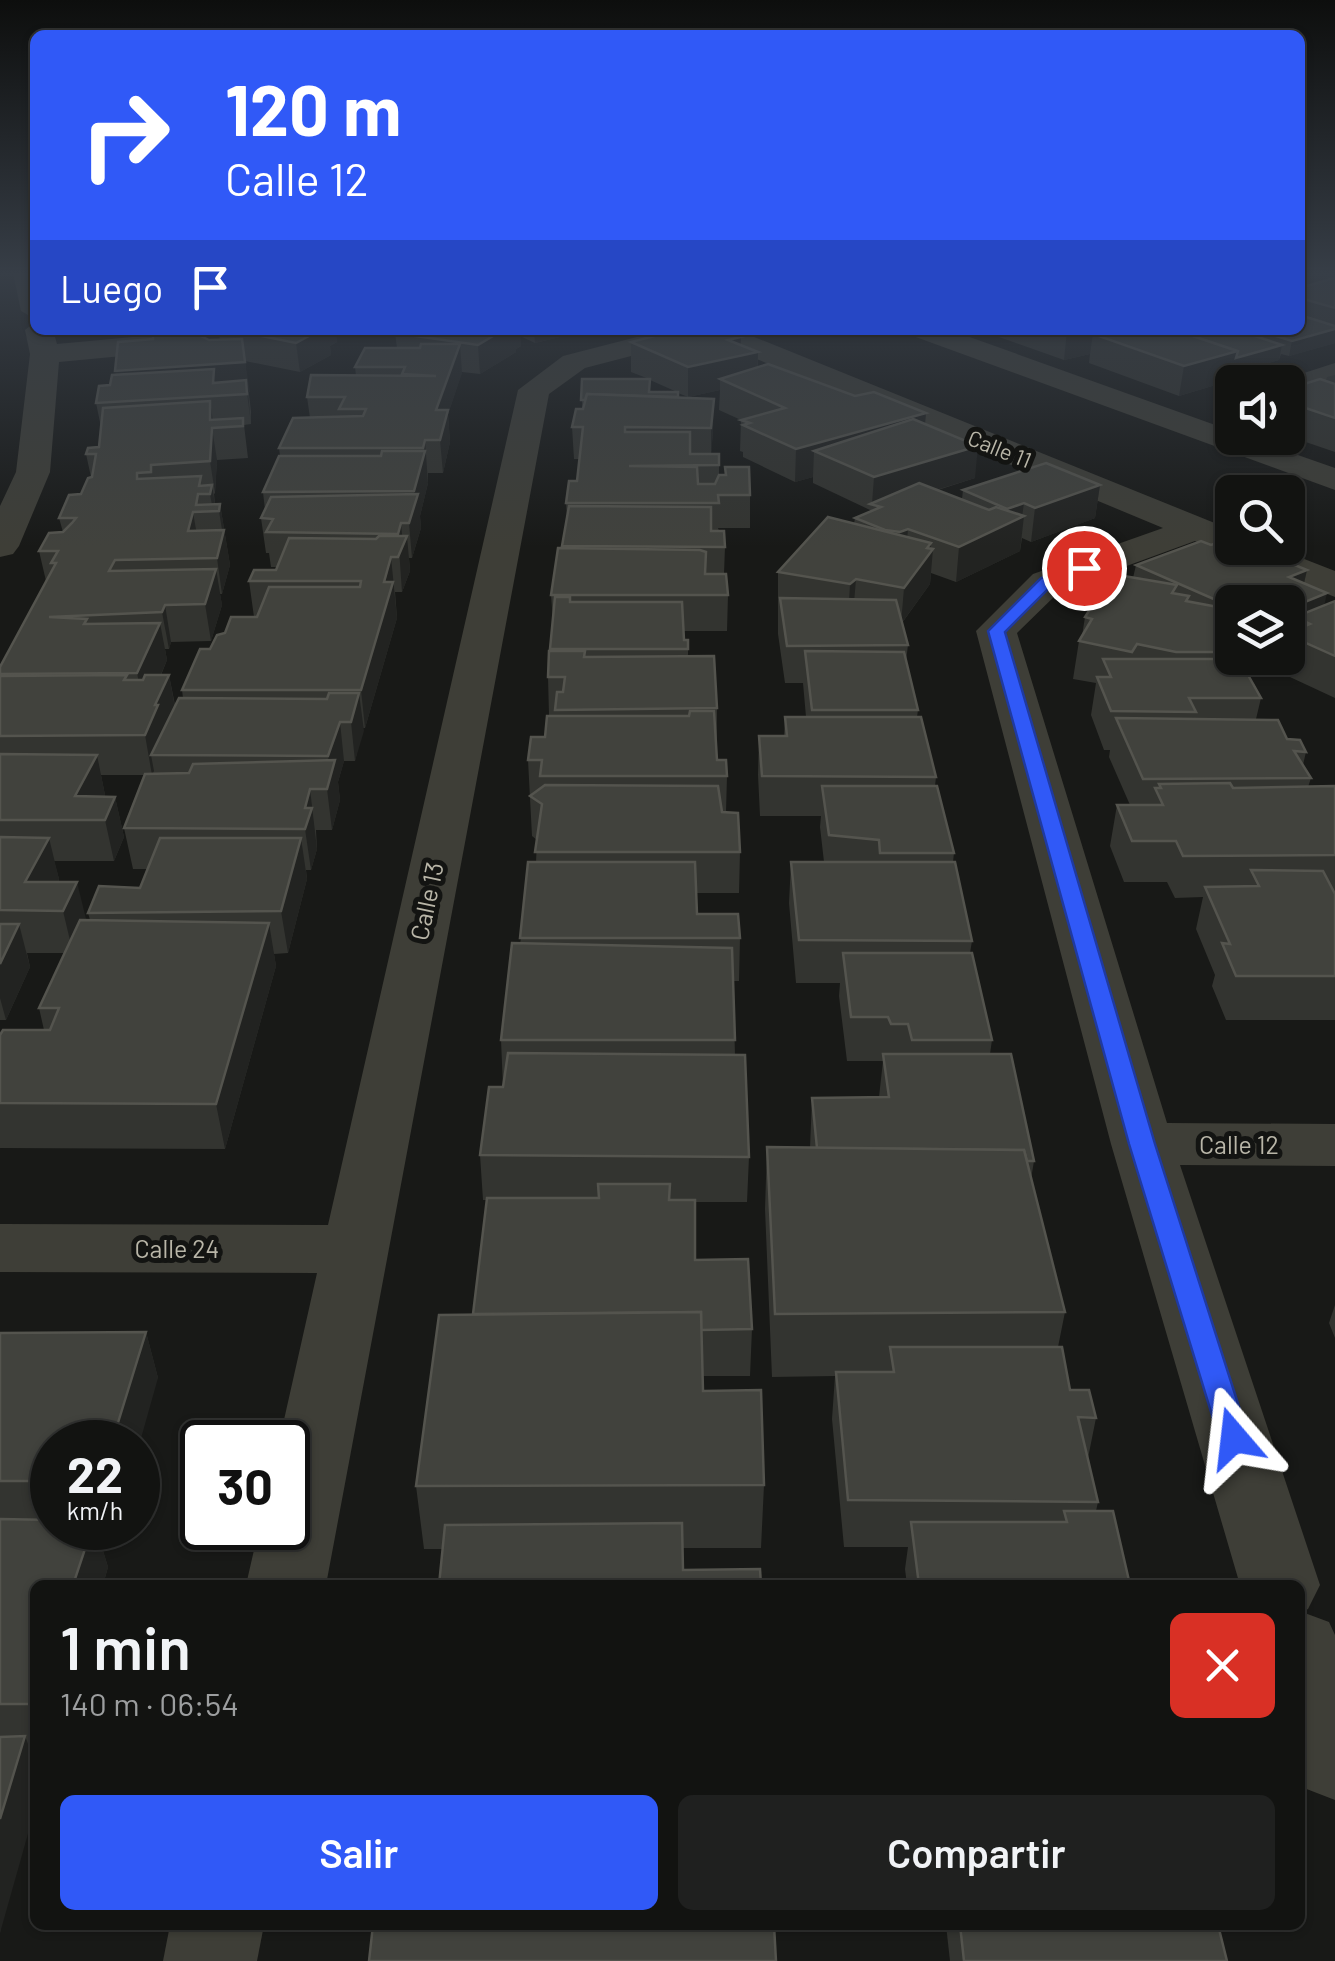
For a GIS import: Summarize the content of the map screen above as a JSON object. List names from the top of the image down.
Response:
{
  "streets": {
    "street": [
      "Calle 11",
      "Calle 13",
      "Calle 12",
      "Calle 24"
    ]
  },
  "crossings": [
    ["Calle 13", "Calle 24"]
  ],
  "page": {
    "turn": ["120 m", "Calle 12"],
    "then": "Luego",
    "speed": "22 km/h",
    "limit": "30",
    "heading": ["1 min", "140 m · 06:54"],
    "buttons": ["Salir", "Compartir"]
  }
}
